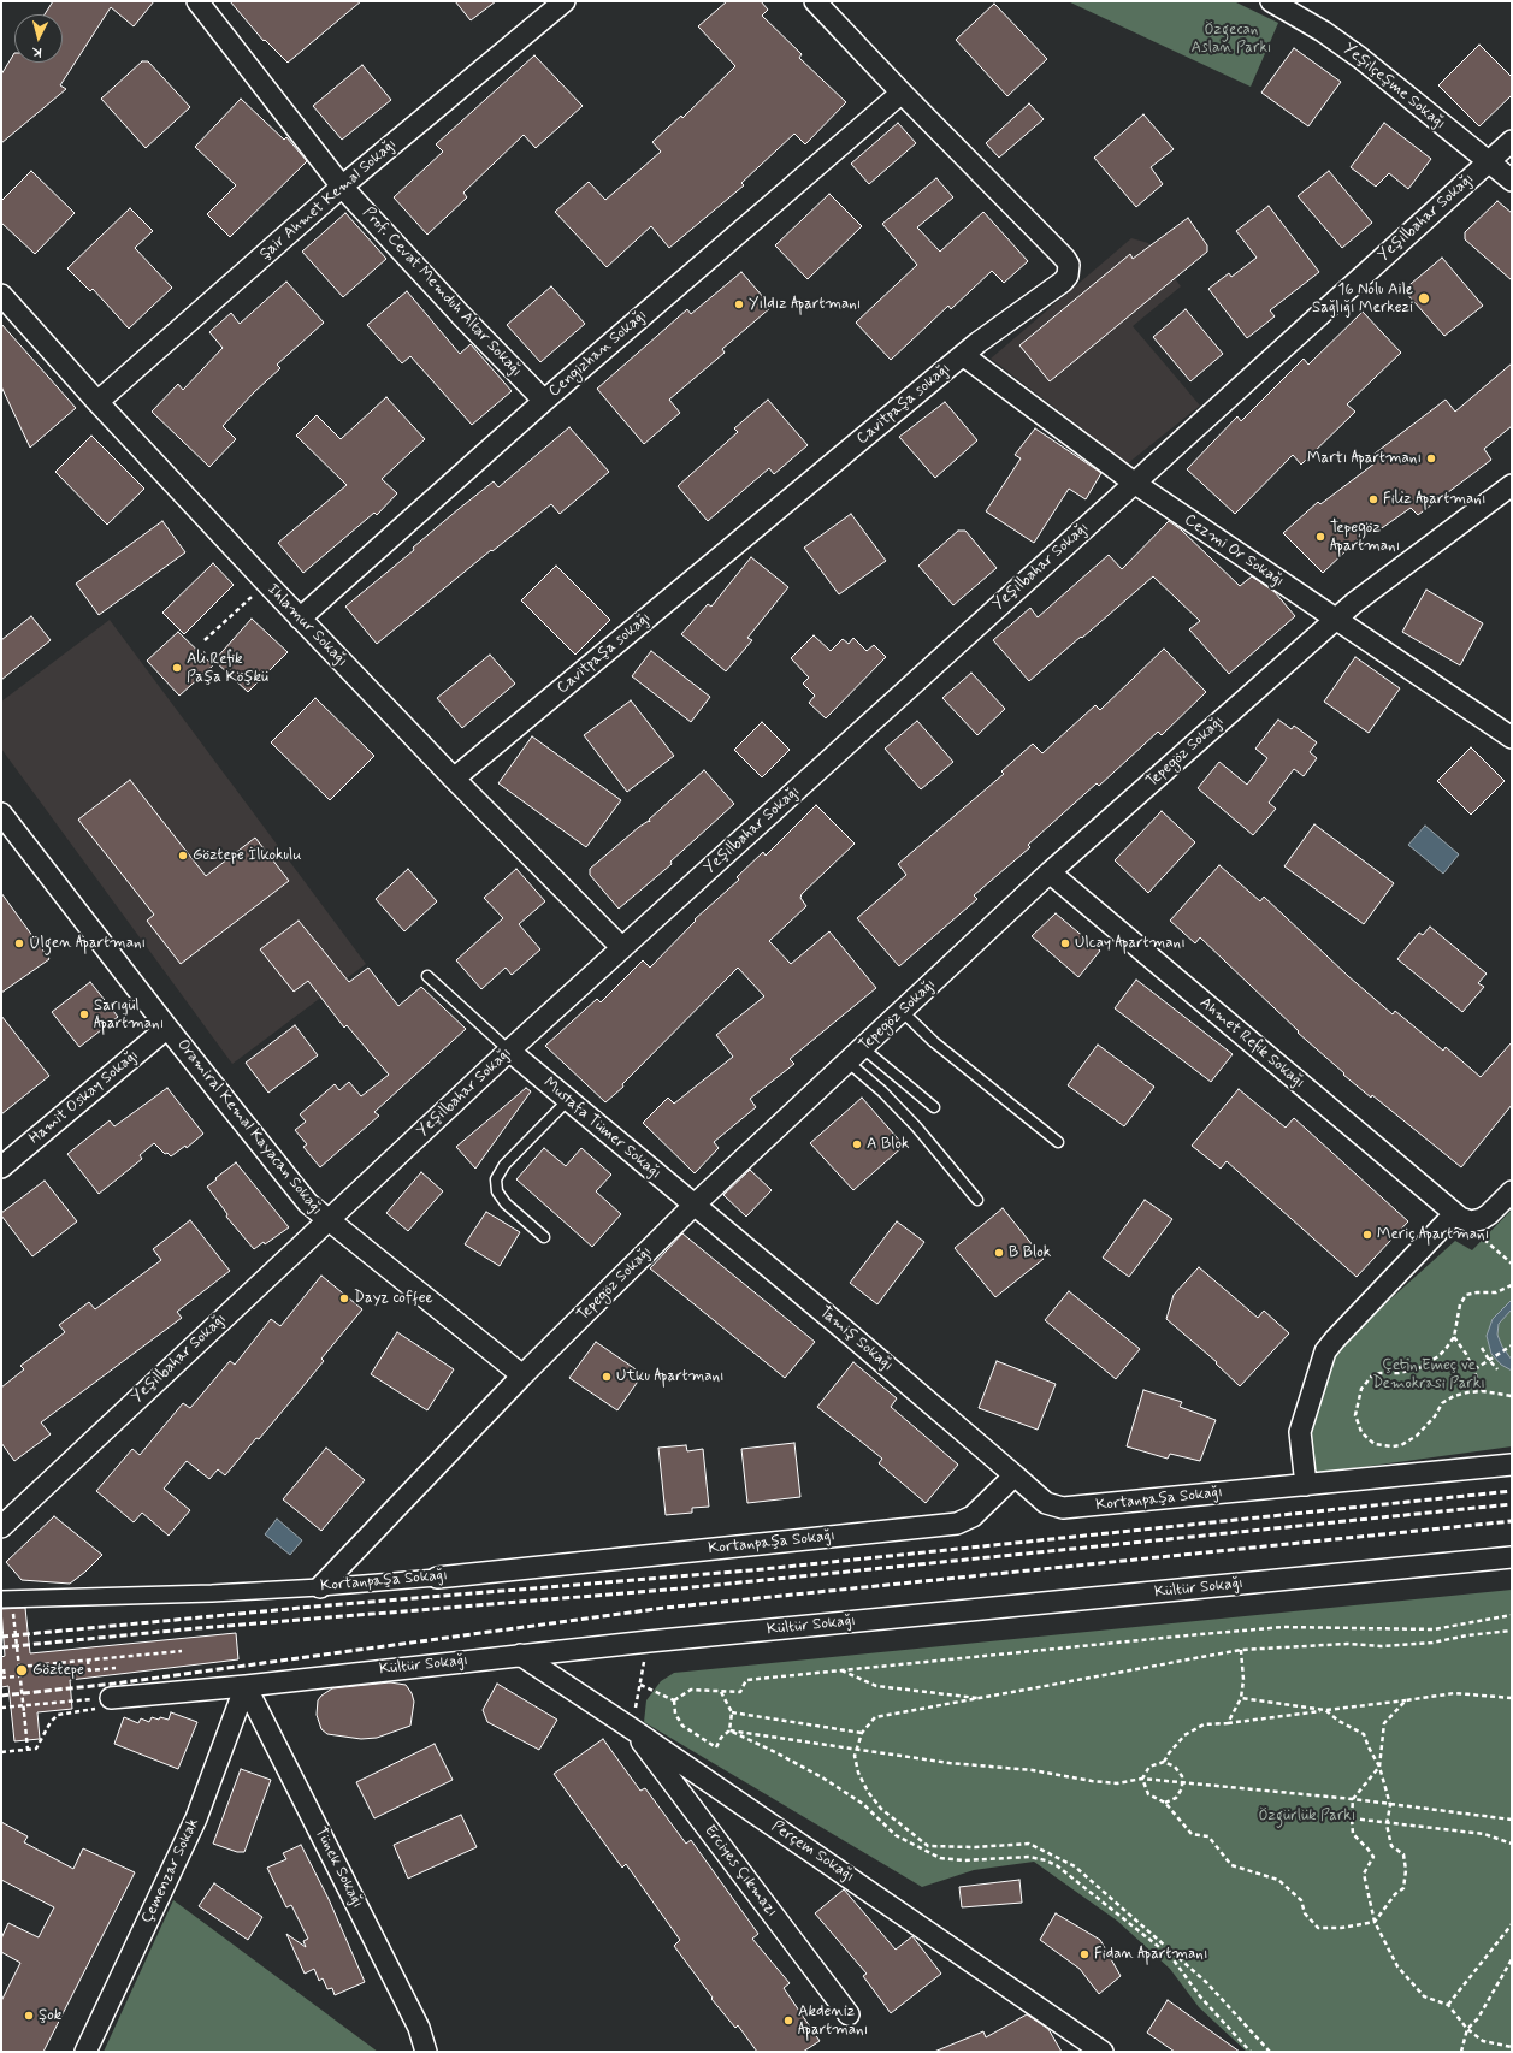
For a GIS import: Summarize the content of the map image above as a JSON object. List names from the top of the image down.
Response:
{
  "streets": {
    "street": [
      "Yeşilçeşme Sokağı",
      "Şair Ahmet Kemal Sokağı",
      "Yeşilbahar Sokağı",
      "Prof. Cevat Memduh Altar Sokağı",
      "Cengizhan Sokağı",
      "Cavitpaşa sokağı",
      "Cezmi Or Sokağı",
      "Ihlamur Sokağı",
      "Tepegöz Sokağı",
      "Ahmet Refik Sokağı",
      "Hamit Oskay Sokağı",
      "Oramiral Kemal Kayacan Sokağı",
      "Mustafa Tümer Sokağı",
      "Tamiş Sokağı",
      "Kortanpaşa Sokağı",
      "Kültür Sokağı",
      "Perçem Sokağı",
      "Tünek Sokağı",
      "Çemenzar Sokak",
      "Erciyes Çıkmazı"
    ]
  },
  "crossings": [
    ["Yeşilçeşme Sokağı", "Yeşilbahar Sokağı"],
    ["Şair Ahmet Kemal Sokağı", "Prof. Cevat Memduh Altar Sokağı"],
    ["Şair Ahmet Kemal Sokağı", "Ihlamur Sokağı"],
    ["Yeşilbahar Sokağı", "Cezmi Or Sokağı"],
    ["Yeşilbahar Sokağı", "Ihlamur Sokağı"],
    ["Yeşilbahar Sokağı", "Oramiral Kemal Kayacan Sokağı"],
    ["Yeşilbahar Sokağı", "Mustafa Tümer Sokağı"],
    ["Prof. Cevat Memduh Altar Sokağı", "Cengizhan Sokağı"],
    ["Cengizhan Sokağı", "Cavitpaşa sokağı"],
    ["Cengizhan Sokağı", "Ihlamur Sokağı"],
    ["Cavitpaşa sokağı", "Cezmi Or Sokağı"],
    ["Cavitpaşa sokağı", "Ihlamur Sokağı"],
    ["Cezmi Or Sokağı", "Tepegöz Sokağı"],
    ["Tepegöz Sokağı", "Ahmet Refik Sokağı"],
    ["Tepegöz Sokağı", "Oramiral Kemal Kayacan Sokağı"],
    ["Tepegöz Sokağı", "Mustafa Tümer Sokağı"],
    ["Tepegöz Sokağı", "Tamiş Sokağı"],
    ["Tepegöz Sokağı", "Kortanpaşa Sokağı"],
    ["Hamit Oskay Sokağı", "Oramiral Kemal Kayacan Sokağı"],
    ["Mustafa Tümer Sokağı", "Tamiş Sokağı"],
    ["Tamiş Sokağı", "Kortanpaşa Sokağı"],
    ["Kültür Sokağı", "Perçem Sokağı"],
    ["Kültür Sokağı", "Tünek Sokağı"],
    ["Kültür Sokağı", "Çemenzar Sokak"],
    ["Perçem Sokağı", "Erciyes Çıkmazı"],
    ["Tünek Sokağı", "Çemenzar Sokak"]
  ],
  "parks": ["Özgecan Aslan Parkı", "Çetin Emeç ve Demokrasi Parkı", "Özgürlük Parkı"],
  "places": [
    "16 Nolu Aile Sağlığı Merkezi",
    "Yıldız Apartmanı",
    "Martı Apartmanı",
    "Filiz Apartmanı",
    "Tepegöz Apartmanı",
    "Ali Refik Paşa Köşkü",
    "Göztepe İlkokulu",
    "Ülgen Apartmanı",
    "Ulcay Apartmanı",
    "Sarıgül Apartmanı",
    "A Blok",
    "Meriç Apartmanı",
    "B Blok",
    "Dayz coffee",
    "Utku Apartmanı",
    "Göztepe",
    "Fidan Apartmanı",
    "Şok",
    "Akdeniz Apartmanı"
  ],
  "north": "bottom"
}
